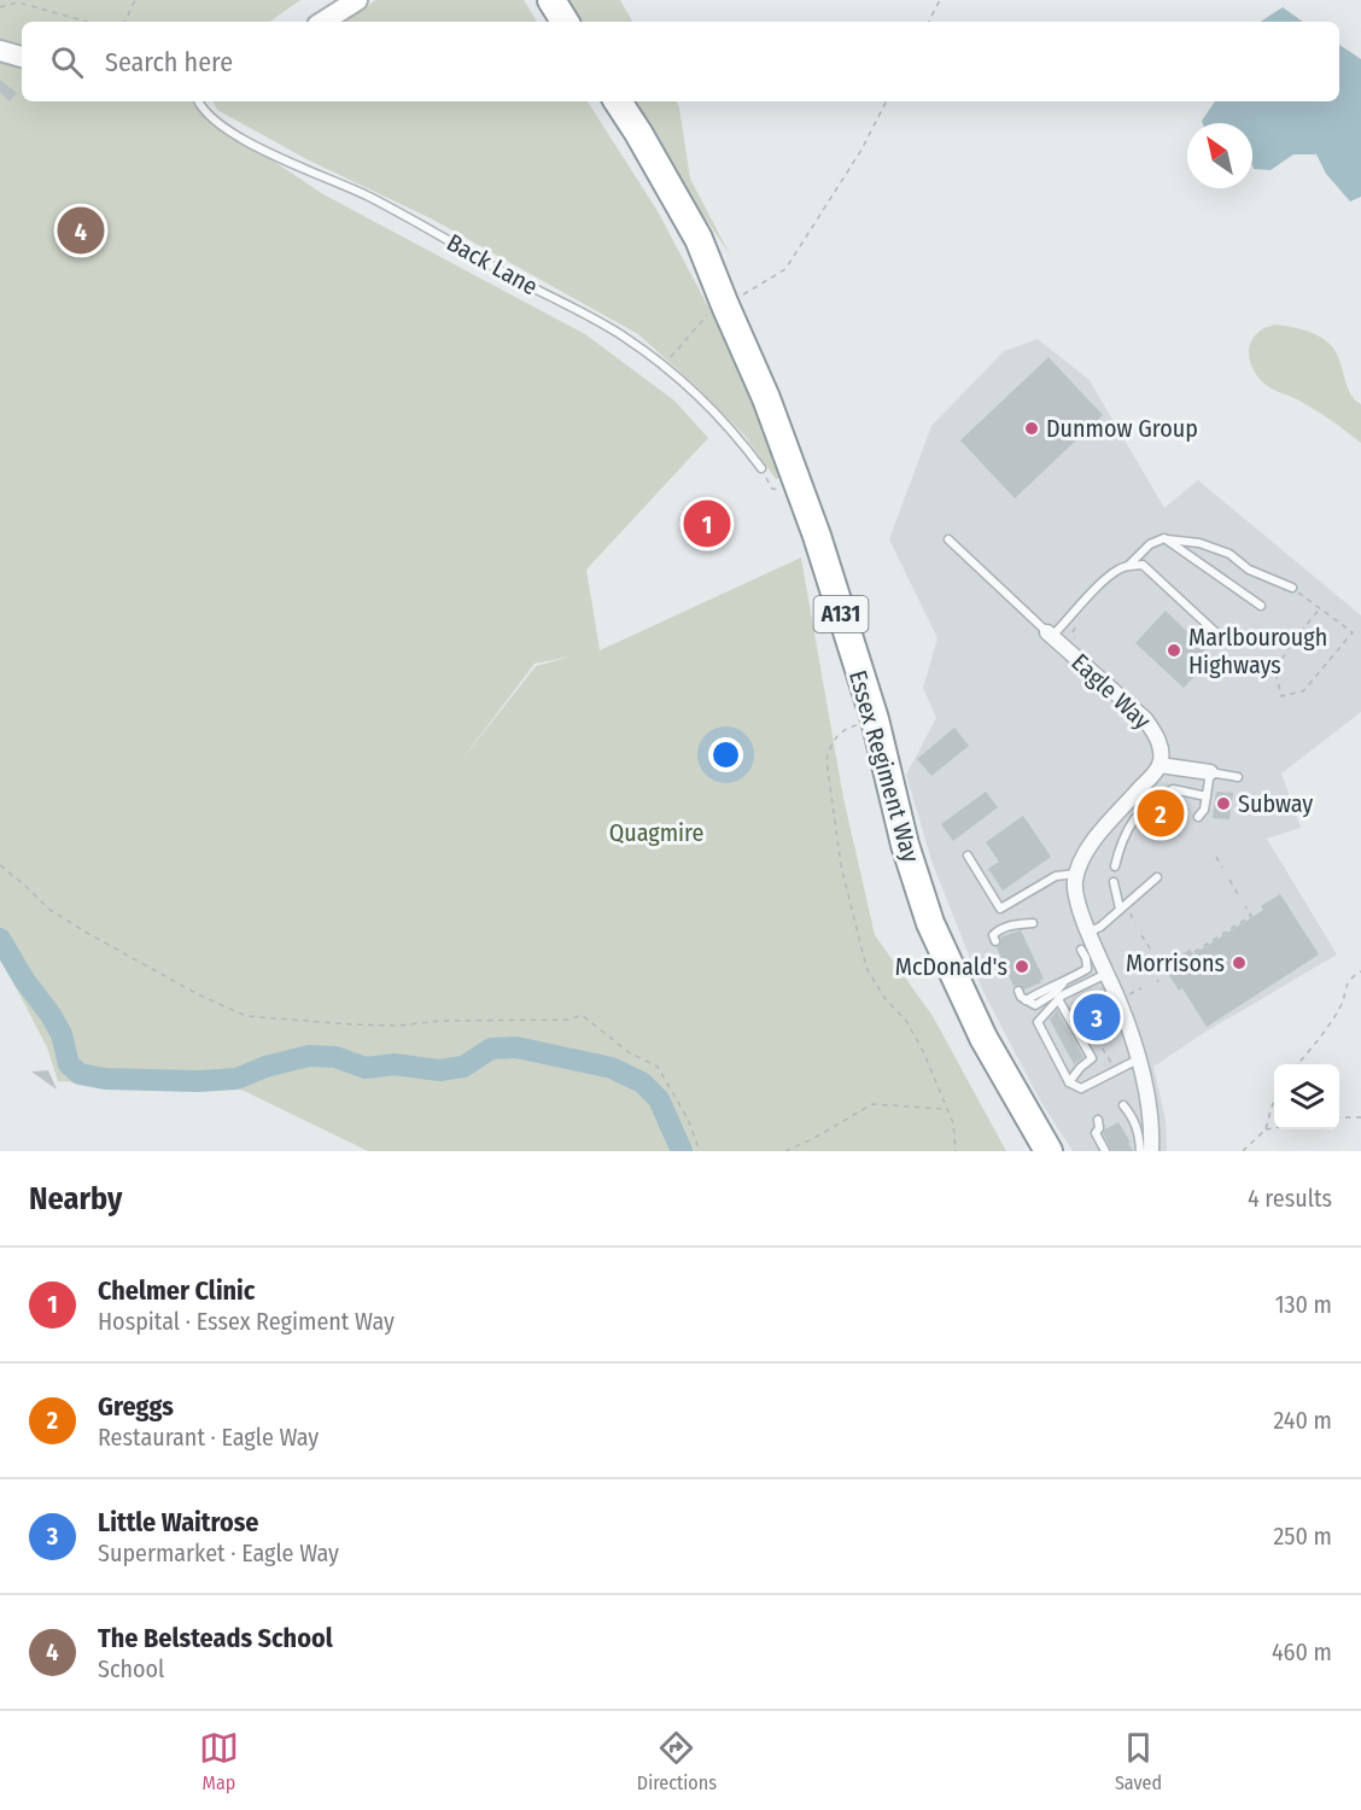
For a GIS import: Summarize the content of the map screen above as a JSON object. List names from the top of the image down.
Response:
{
  "streets": {
    "highway": ["A131", "Essex Regiment Way"],
    "street": ["Eagle Way"],
    "lane": ["Back Lane"]
  },
  "parks": ["Quagmire"],
  "places": [
    "Dunmow Group",
    "Marlbourough Highways",
    "Subway",
    "Morrisons",
    "McDonald's"
  ],
  "north": "top left",
  "page": {
    "search": "Search here",
    "pins": [
      "4",
      "1",
      "2",
      "3"
    ],
    "heading": ["Nearby", "4 results"],
    "list": [
      {
        "mark": "1",
        "name": "Chelmer Clinic",
        "note": "Hospital · Essex Regiment Way",
        "value": "130 m"
      },
      {
        "mark": "2",
        "name": "Greggs",
        "note": "Restaurant · Eagle Way",
        "value": "240 m"
      },
      {
        "mark": "3",
        "name": "Little Waitrose",
        "note": "Supermarket · Eagle Way",
        "value": "250 m"
      },
      {
        "mark": "4",
        "name": "The Belsteads School",
        "note": "School",
        "value": "460 m"
      }
    ],
    "nav": ["Map", "Directions", "Saved"]
  }
}
